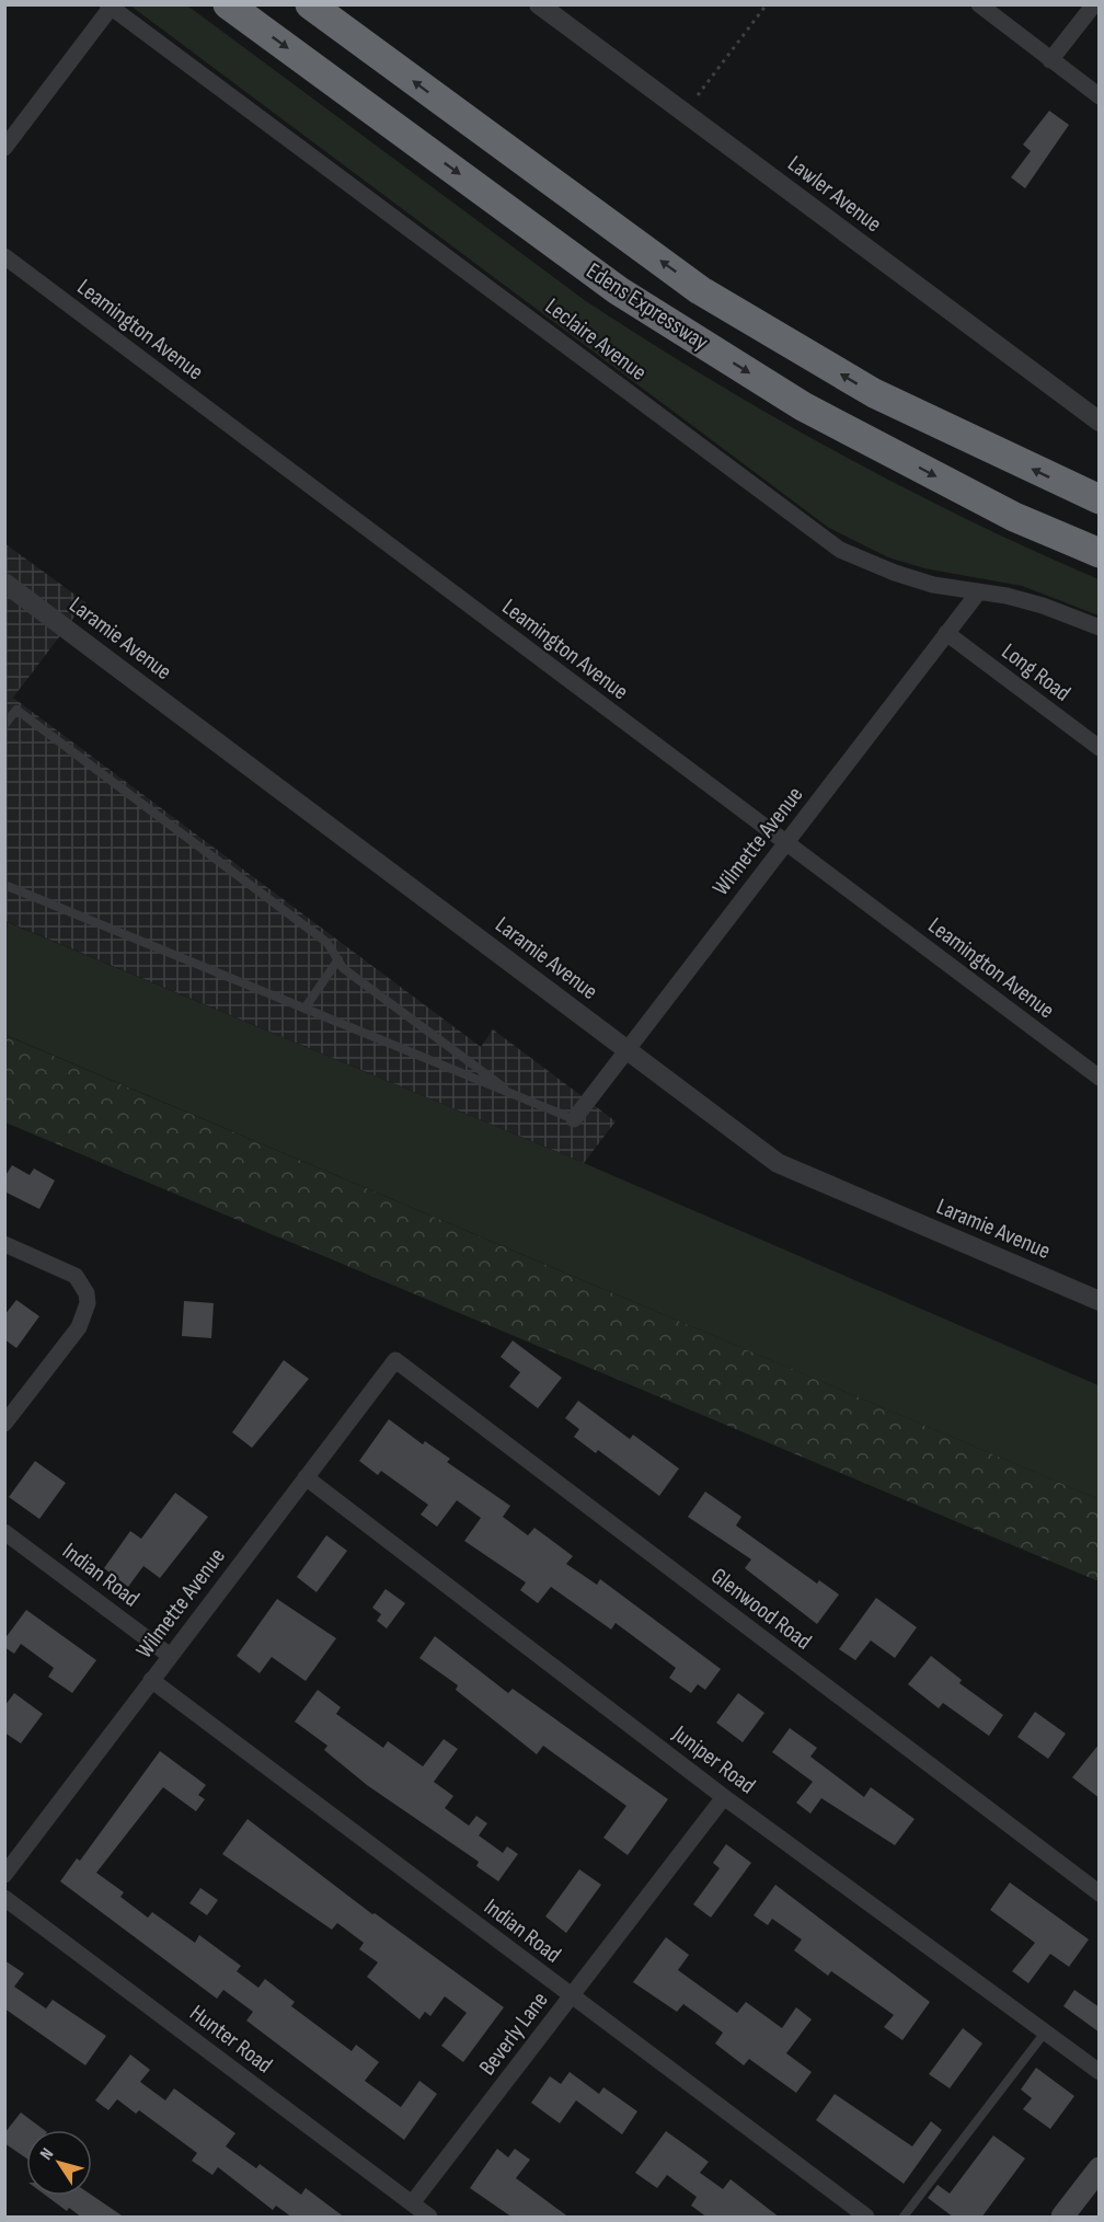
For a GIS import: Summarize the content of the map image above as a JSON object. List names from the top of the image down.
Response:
{
  "streets": {
    "highway": ["Edens Expressway"],
    "street": [
      "Lawler Avenue",
      "Leamington Avenue",
      "Leclaire Avenue",
      "Laramie Avenue",
      "Long Road",
      "Wilmette Avenue",
      "Indian Road",
      "Glenwood Road",
      "Juniper Road",
      "Beverly Lane",
      "Hunter Road"
    ]
  },
  "crossings": [
    ["Leamington Avenue", "Wilmette Avenue"],
    ["Leclaire Avenue", "Wilmette Avenue"],
    ["Laramie Avenue", "Wilmette Avenue"],
    ["Long Road", "Wilmette Avenue"],
    ["Wilmette Avenue", "Indian Road"],
    ["Wilmette Avenue", "Glenwood Road"],
    ["Wilmette Avenue", "Juniper Road"],
    ["Indian Road", "Beverly Lane"],
    ["Juniper Road", "Beverly Lane"],
    ["Beverly Lane", "Hunter Road"]
  ],
  "north": "top left"
}
